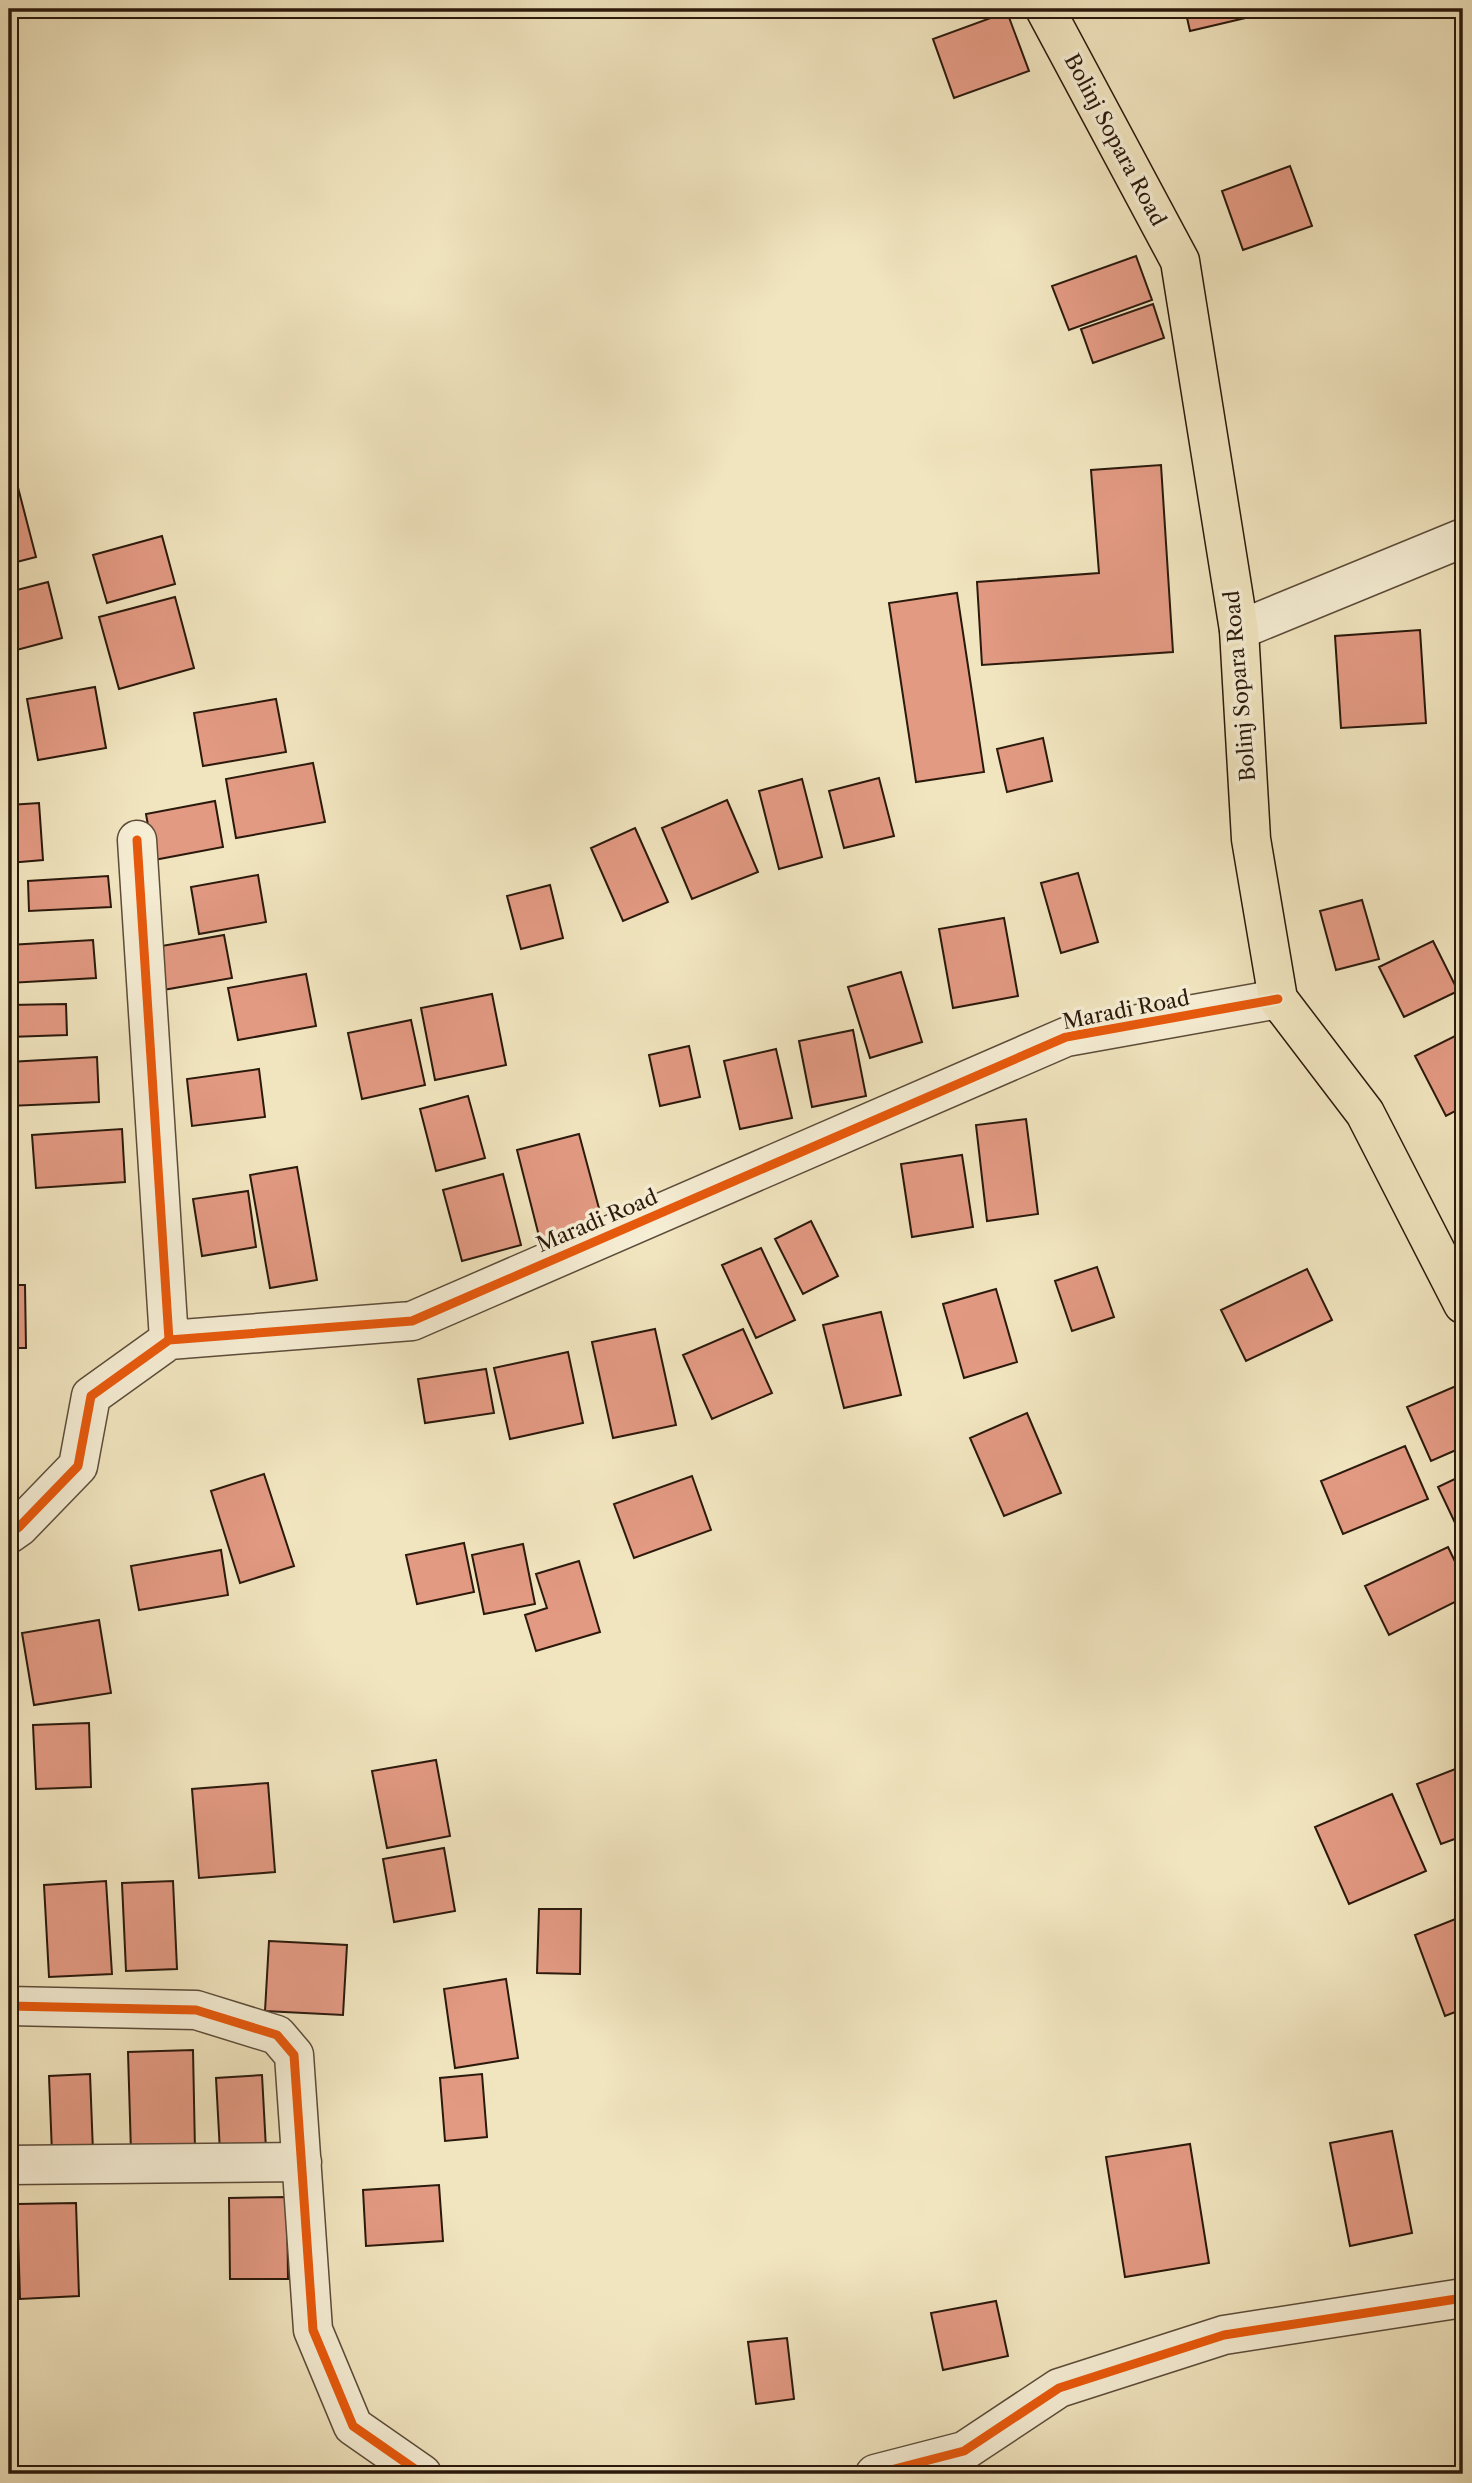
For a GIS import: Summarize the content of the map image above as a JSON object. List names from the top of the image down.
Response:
{
  "streets": {
    "main road": ["Bolinj Sopara Road"],
    "street": ["Maradi Road"]
  },
  "crossings": [
    ["Bolinj Sopara Road", "Maradi Road"]
  ]
}
